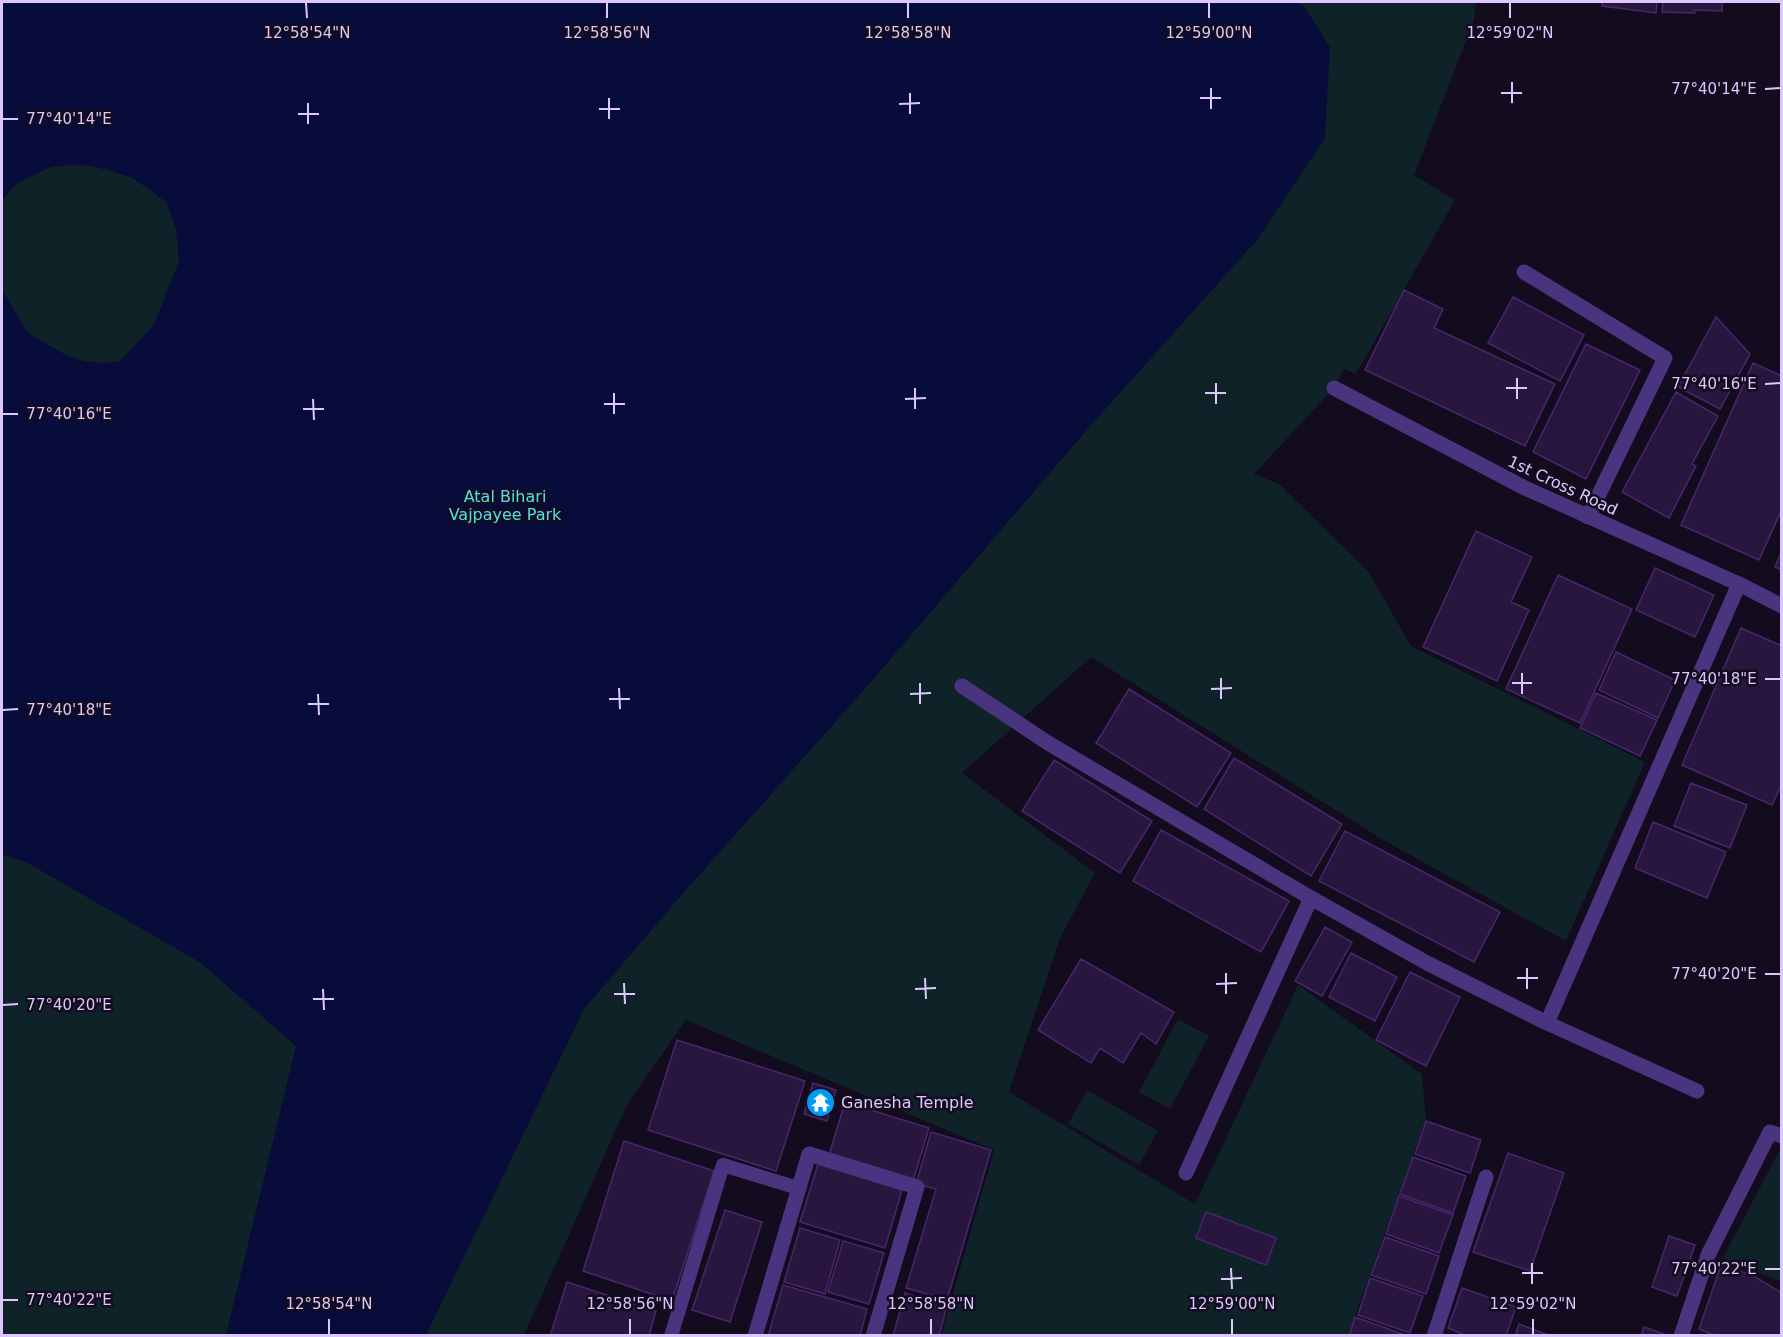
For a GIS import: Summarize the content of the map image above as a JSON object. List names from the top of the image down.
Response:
{
  "streets": {
    "street": ["1st Cross Road"]
  },
  "parks": ["Atal Bihari Vajpayee Park"],
  "places": {
    "temple": ["Ganesha Temple"]
  },
  "coordinates": [
    "12°58'54\"N",
    "12°58'56\"N",
    "12°58'58\"N",
    "12°59'00\"N",
    "12°59'02\"N",
    "77°40'14\"E",
    "77°40'16\"E",
    "77°40'18\"E",
    "77°40'20\"E",
    "77°40'22\"E"
  ]
}
